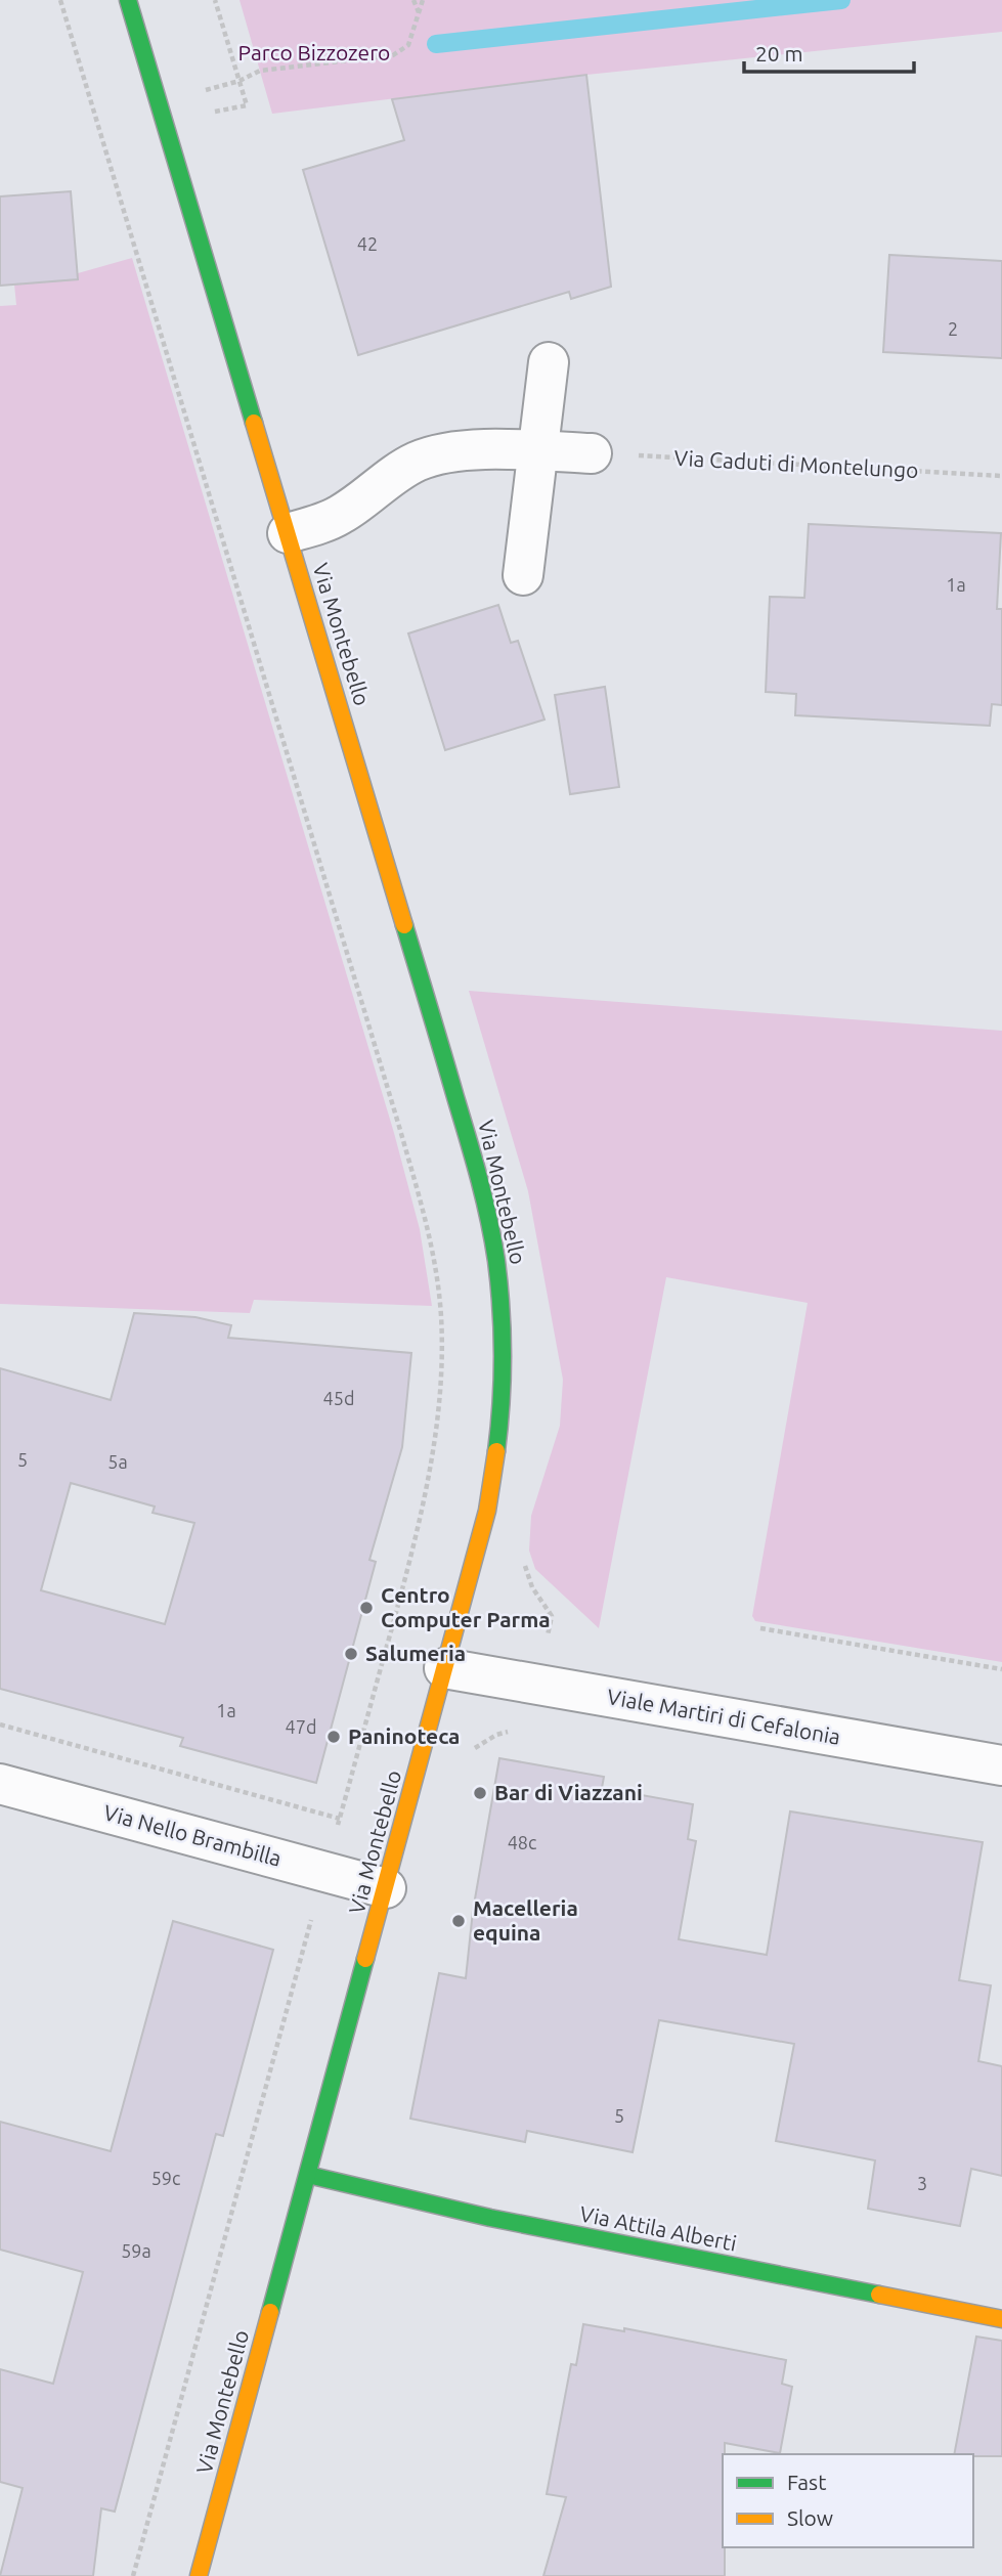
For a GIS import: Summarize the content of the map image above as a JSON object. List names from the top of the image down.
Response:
{
  "streets": {
    "street": [
      "Via Montebello",
      "Viale Martiri di Cefalonia",
      "Via Nello Brambilla",
      "Via Attila Alberti"
    ],
    "path": ["Via Caduti di Montelungo"]
  },
  "crossings": [
    ["Via Montebello", "Viale Martiri di Cefalonia"],
    ["Via Montebello", "Via Nello Brambilla"],
    ["Via Montebello", "Via Attila Alberti"]
  ],
  "parks": ["Parco Bizzozero"],
  "places": [
    "Centro Computer Parma",
    "Salumeria",
    "Paninoteca",
    "Bar di Viazzani",
    "Macelleria equina"
  ],
  "house_numbers": [
    "42",
    "2",
    "1a",
    "45d",
    "5",
    "5a",
    "1a",
    "47d",
    "48c",
    "5",
    "59c",
    "3",
    "59a"
  ],
  "legend": ["Fast", "Slow"],
  "scale_bar": "20 m"
}
